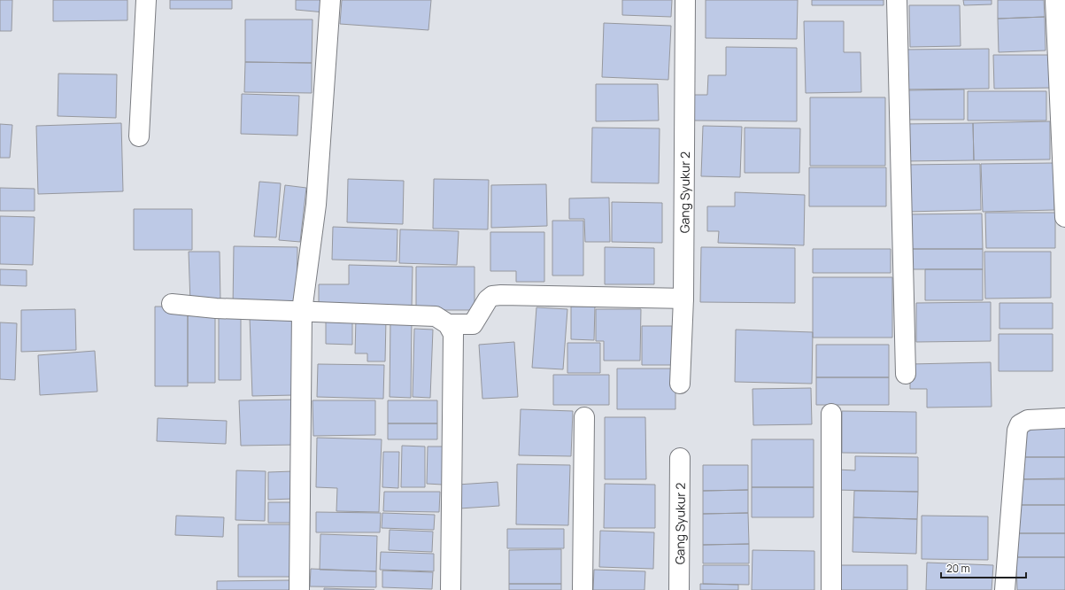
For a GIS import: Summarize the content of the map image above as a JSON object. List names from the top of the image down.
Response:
{
  "streets": {
    "street": ["Gang Syukur 2"]
  },
  "scale_bar": "20 m"
}
